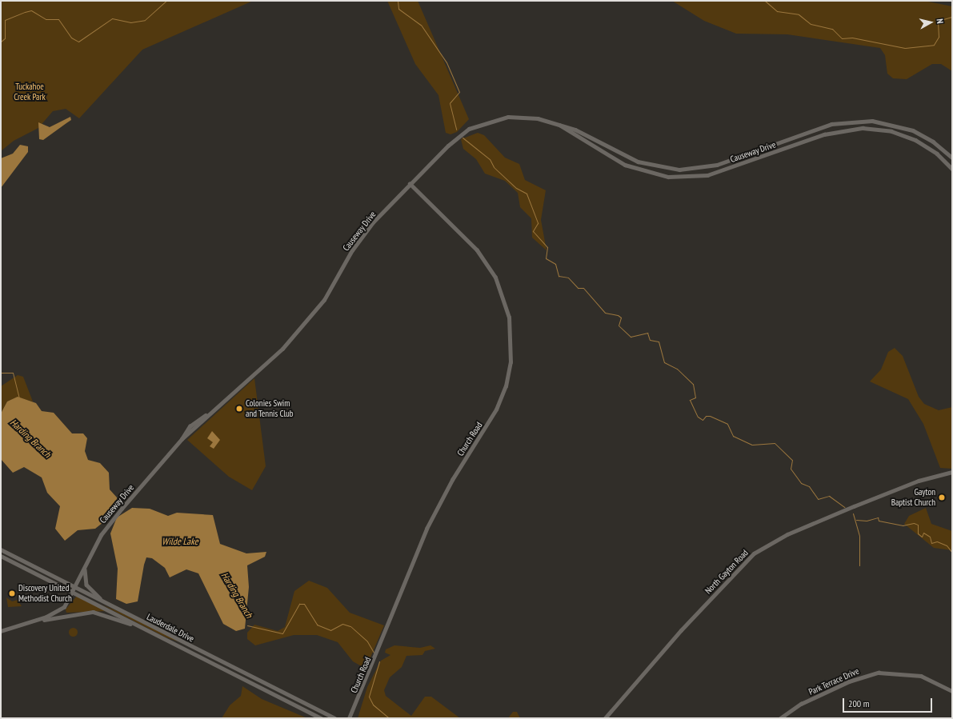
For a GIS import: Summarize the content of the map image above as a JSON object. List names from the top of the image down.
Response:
{
  "streets": {
    "street": [
      "Causeway Drive",
      "Church Road",
      "North Gayton Road",
      "Lauderdale Drive",
      "Park Terrace Drive"
    ]
  },
  "crossings": [
    ["Causeway Drive", "Church Road"],
    ["Causeway Drive", "Lauderdale Drive"]
  ],
  "water": ["Harding Branch", "Wilde Lake"],
  "parks": ["Tuckahoe Creek Park"],
  "places": ["Colonies Swim and Tennis Club", "Gayton Baptist Church", "Discovery United Methodist Church"],
  "scale_bar": "200 m",
  "north": "right"
}
